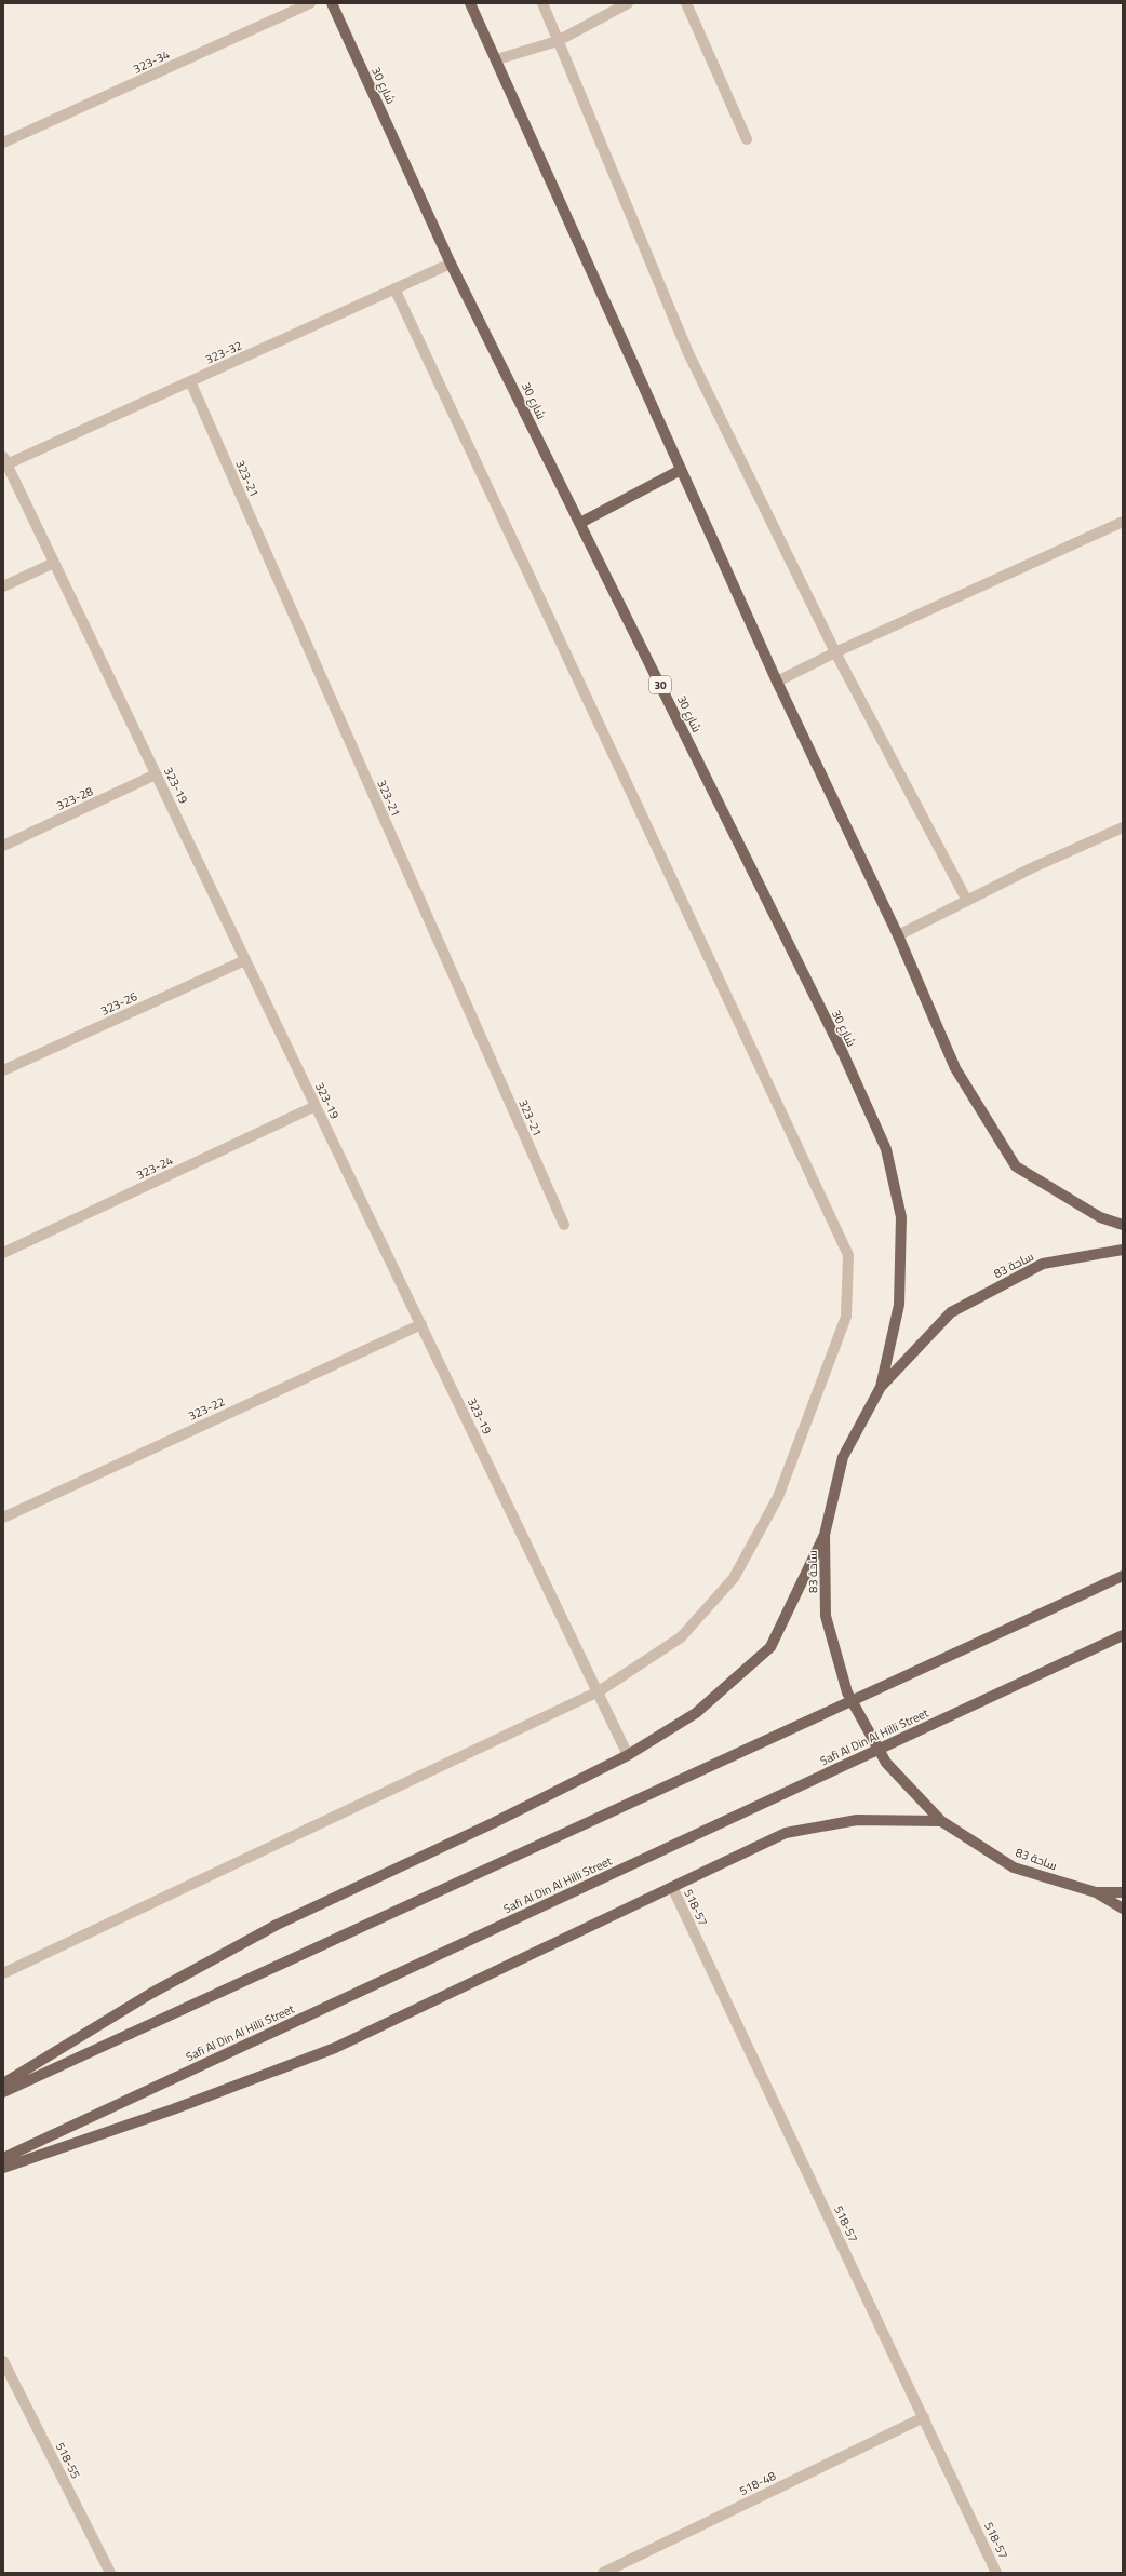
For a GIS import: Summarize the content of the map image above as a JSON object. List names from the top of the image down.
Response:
{
  "streets": {
    "main road": [
      "شارع 30",
      "30",
      "ساحة 83",
      "Safi Al Din Al Hilli Street"
    ],
    "street": [
      "323-34",
      "323-32",
      "323-21",
      "323-19",
      "323-28",
      "323-26",
      "323-24",
      "323-22",
      "518-57",
      "518-55",
      "518-48"
    ]
  },
  "crossings": [
    ["شارع 30", "323-32"],
    ["شارع 30", "ساحة 83"],
    ["323-32", "323-21"],
    ["323-32", "323-19"],
    ["323-19", "323-28"],
    ["323-19", "323-26"],
    ["323-19", "323-24"],
    ["323-19", "323-22"],
    ["518-57", "518-48"]
  ]
}
